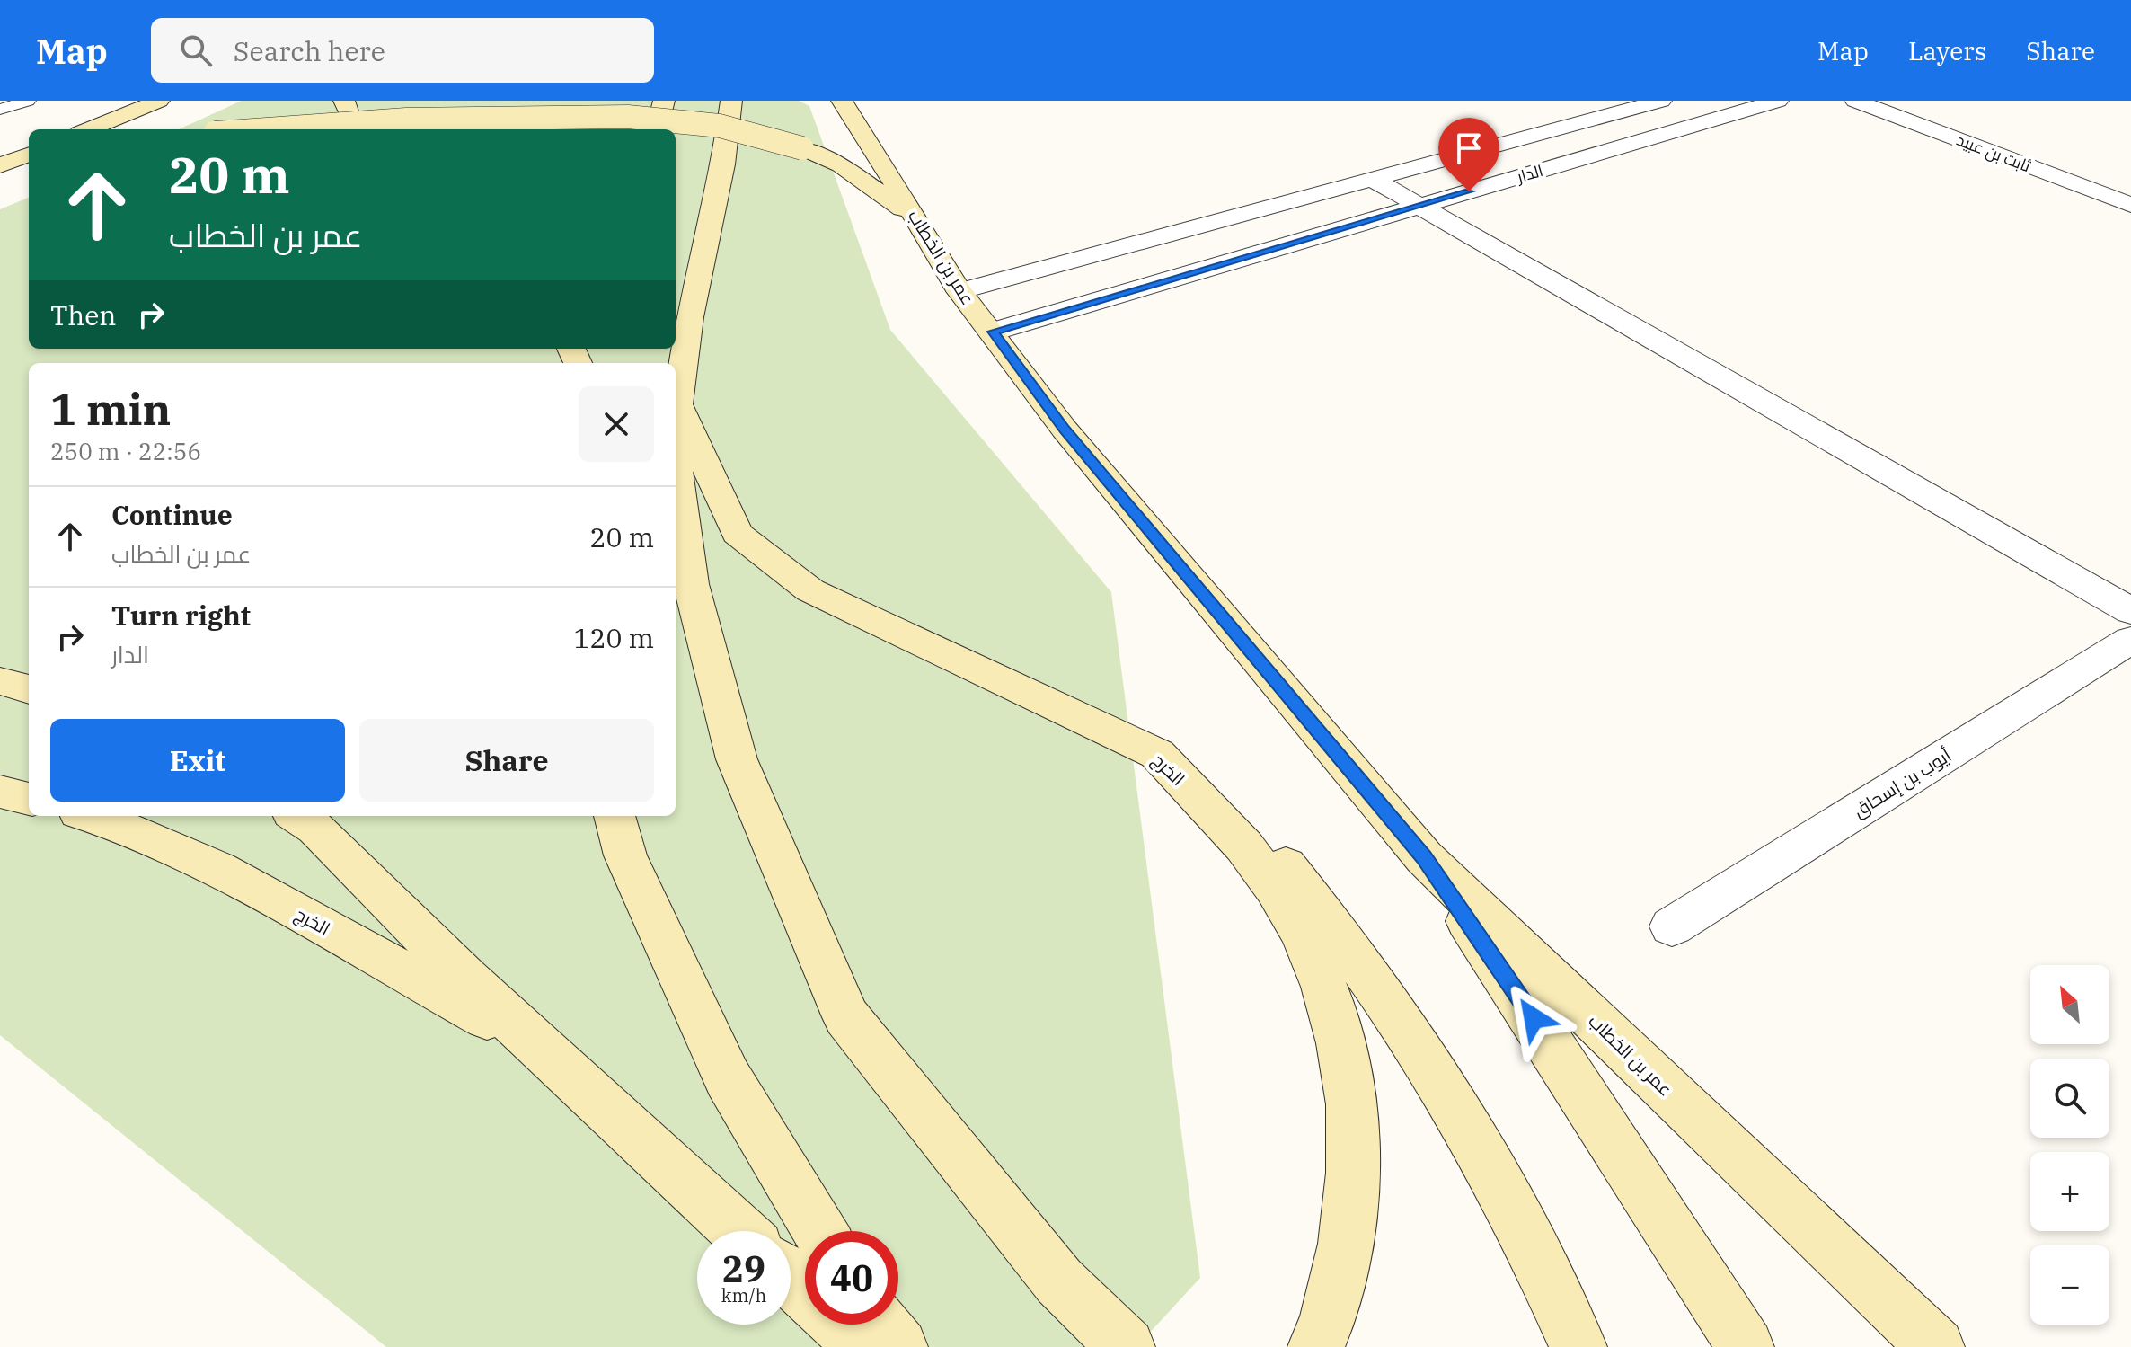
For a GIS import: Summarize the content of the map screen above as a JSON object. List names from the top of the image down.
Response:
{
  "streets": {
    "main road": ["عمر بن الخطاب", "الخرج"],
    "street": ["ثابت بن عبيد", "الدار", "أيوب بن إسحاق"]
  },
  "crossings": [
    ["الدار", "عمر بن الخطاب"]
  ],
  "north": "top left",
  "page": {
    "header": "Map",
    "search": "Search here",
    "nav": ["Map", "Layers", "Share"],
    "turn": ["20 m", "عمر بن الخطاب"],
    "then": "Then",
    "heading": ["1 min", "250 m · 22:56"],
    "list": [
      {
        "name": "Continue",
        "note": "عمر بن الخطاب",
        "value": "20 m"
      },
      {
        "name": "Turn right",
        "note": "الدار",
        "value": "120 m"
      }
    ],
    "buttons": ["Exit", "Share"],
    "map_buttons": ["+", "−"],
    "speed": "29 km/h",
    "limit": "40"
  }
}
